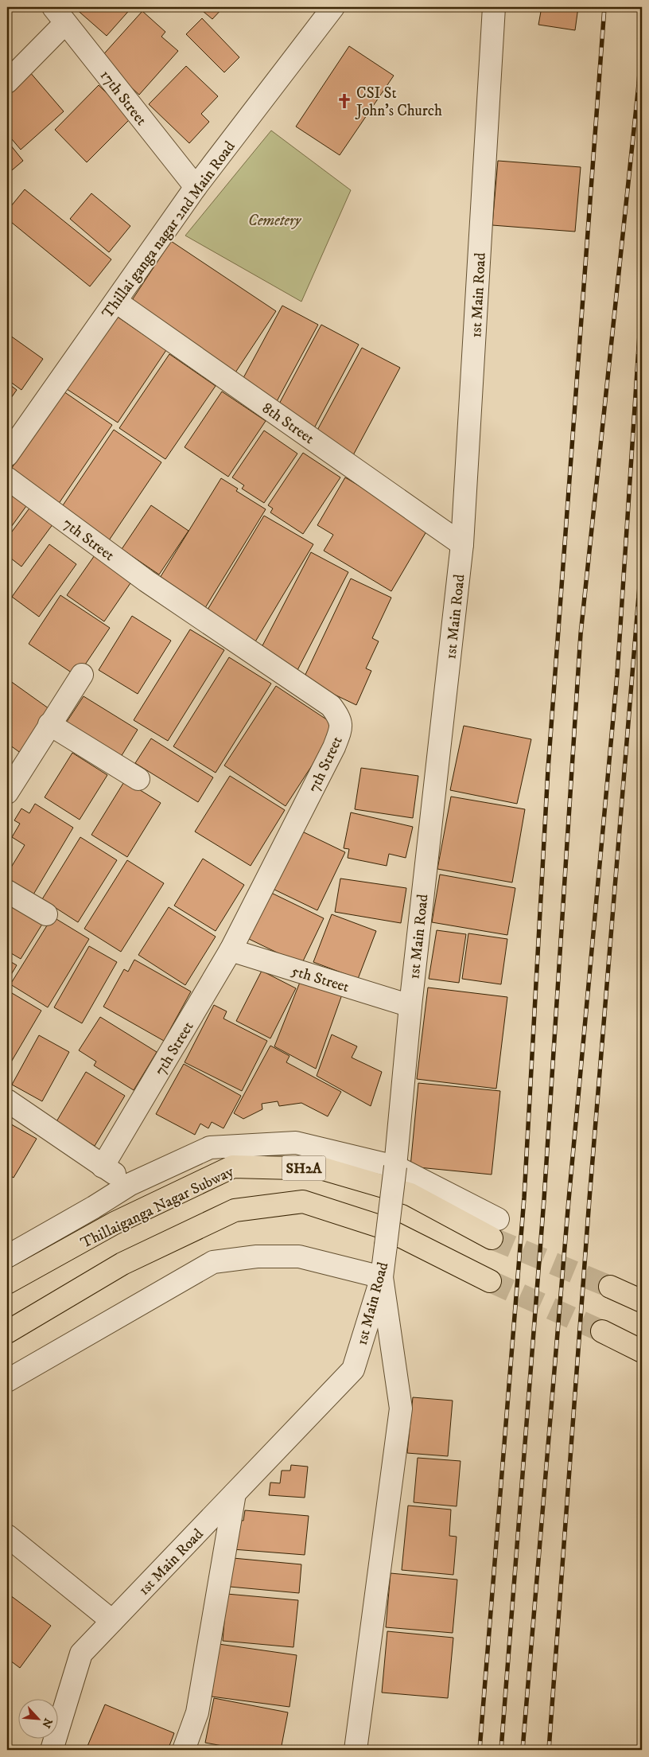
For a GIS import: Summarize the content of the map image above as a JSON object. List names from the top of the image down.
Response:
{
  "streets": {
    "main road": ["SH2A", "Thillaiganga Nagar Subway"],
    "street": [
      "17th Street",
      "Thillai ganga nagar 2nd Main Road",
      "1st Main Road",
      "8th Street",
      "7th Street",
      "5th Street"
    ]
  },
  "crossings": [
    ["17th Street", "Thillai ganga nagar 2nd Main Road"],
    ["Thillai ganga nagar 2nd Main Road", "8th Street"],
    ["1st Main Road", "8th Street"],
    ["1st Main Road", "5th Street"],
    ["7th Street", "5th Street"]
  ],
  "parks": ["Cemetery"],
  "places": {
    "church": ["CSI St John's Church"]
  },
  "north": "bottom right"
}
